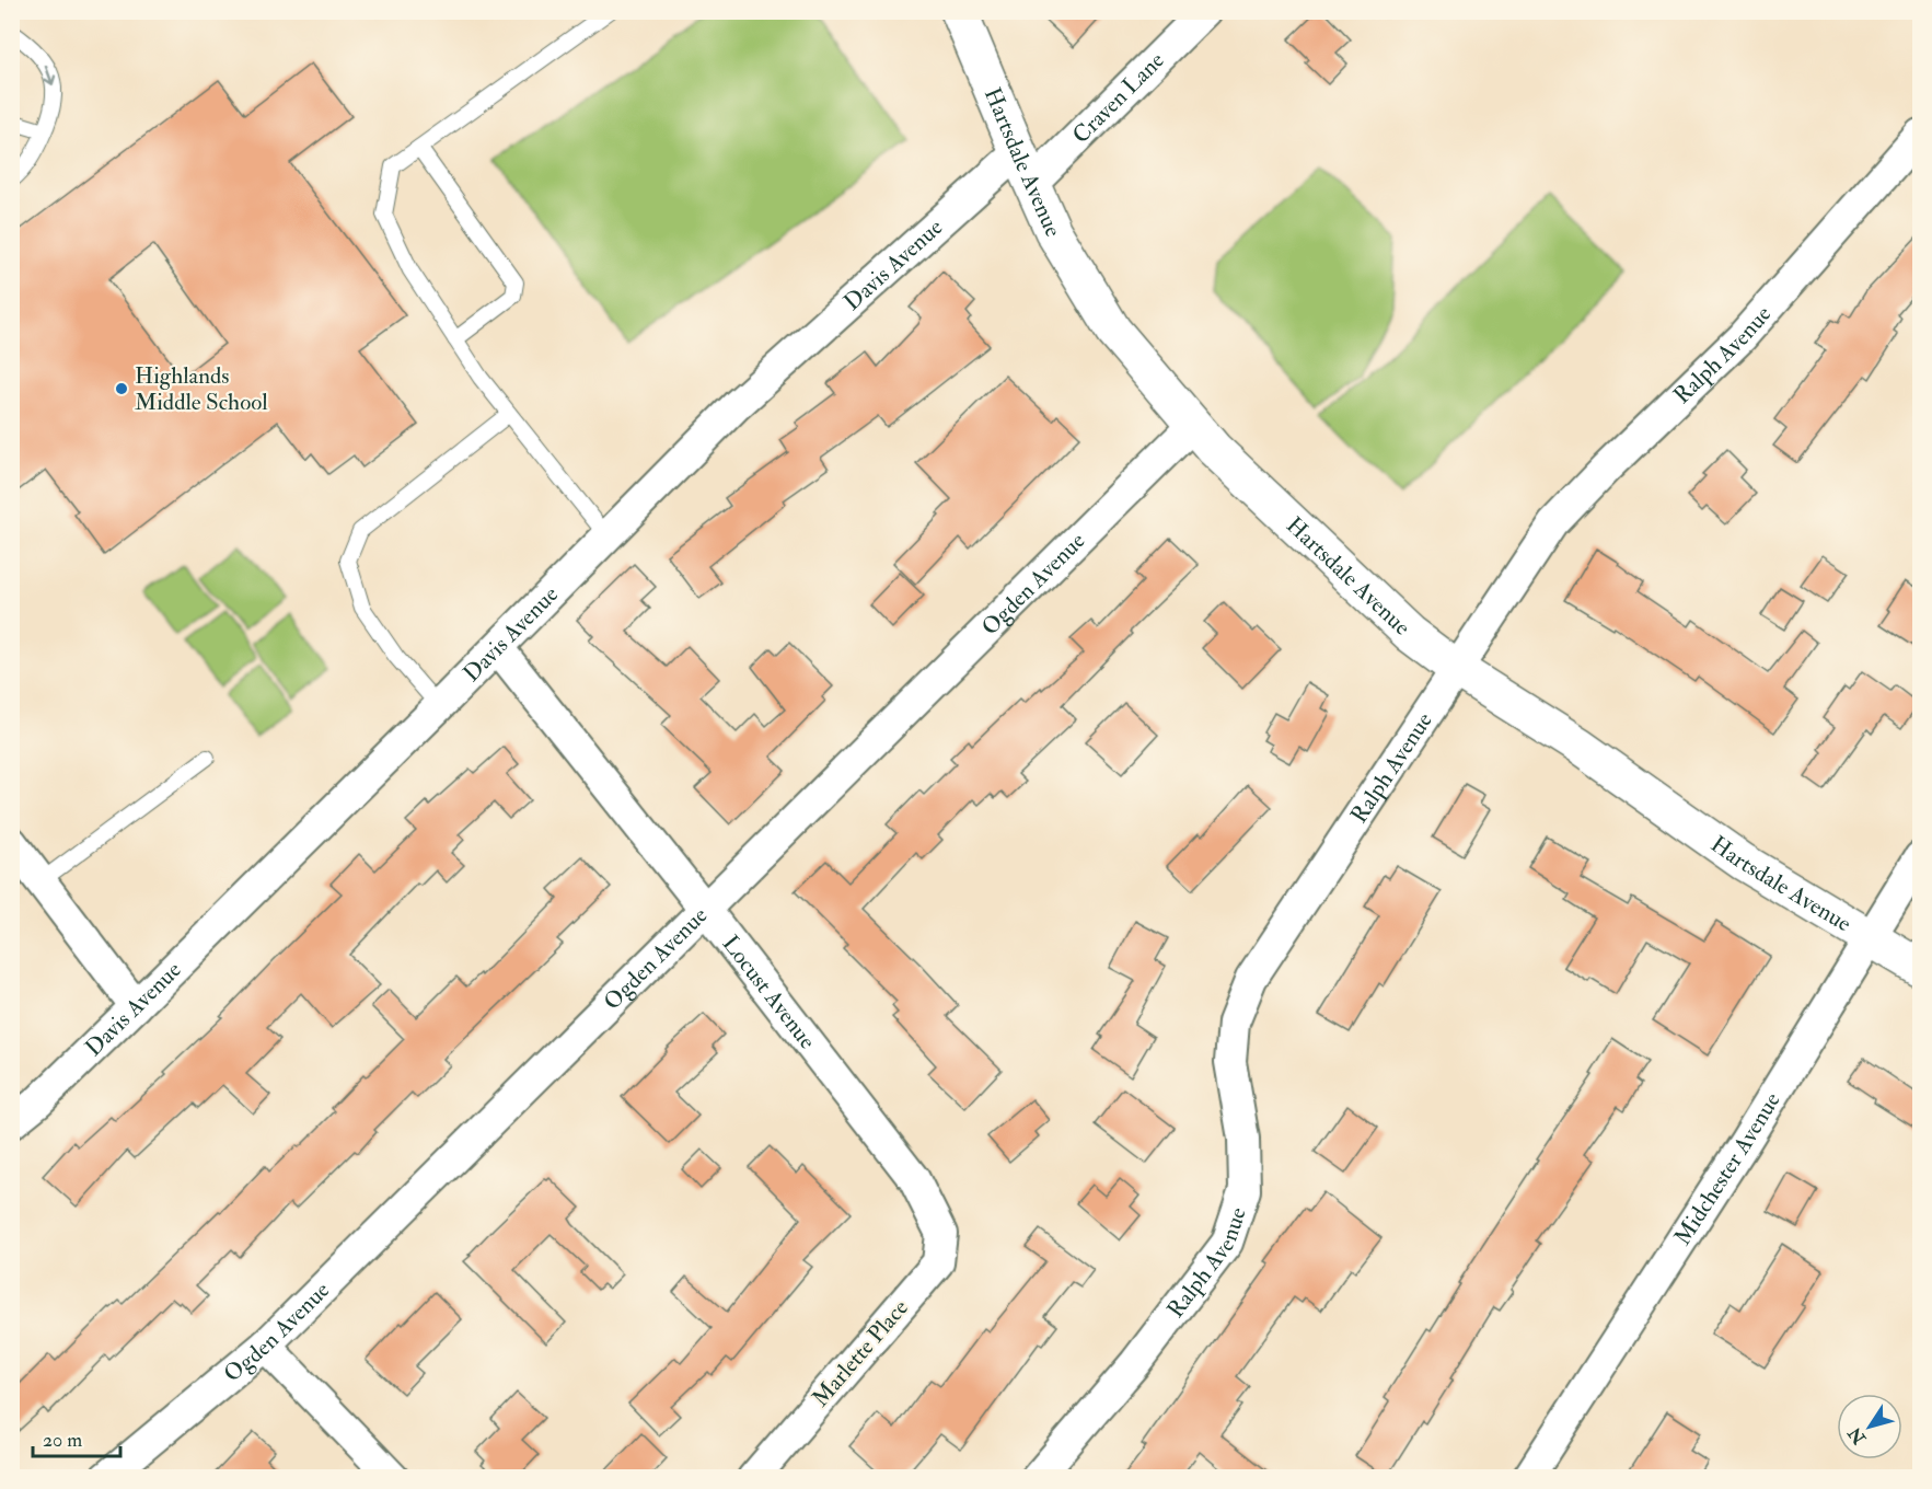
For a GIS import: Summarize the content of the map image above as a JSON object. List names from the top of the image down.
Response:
{
  "streets": {
    "street": [
      "Craven Lane",
      "Hartsdale Avenue",
      "Davis Avenue",
      "Ralph Avenue",
      "Ogden Avenue",
      "Locust Avenue",
      "Midchester Avenue",
      "Marlette Place"
    ]
  },
  "crossings": [
    ["Craven Lane", "Hartsdale Avenue"],
    ["Craven Lane", "Davis Avenue"],
    ["Hartsdale Avenue", "Davis Avenue"],
    ["Hartsdale Avenue", "Ralph Avenue"],
    ["Hartsdale Avenue", "Ogden Avenue"],
    ["Hartsdale Avenue", "Midchester Avenue"],
    ["Davis Avenue", "Locust Avenue"],
    ["Ogden Avenue", "Locust Avenue"],
    ["Locust Avenue", "Marlette Place"]
  ],
  "places": ["Highlands Middle School"],
  "scale_bar": "20 m",
  "north": "bottom left"
}
